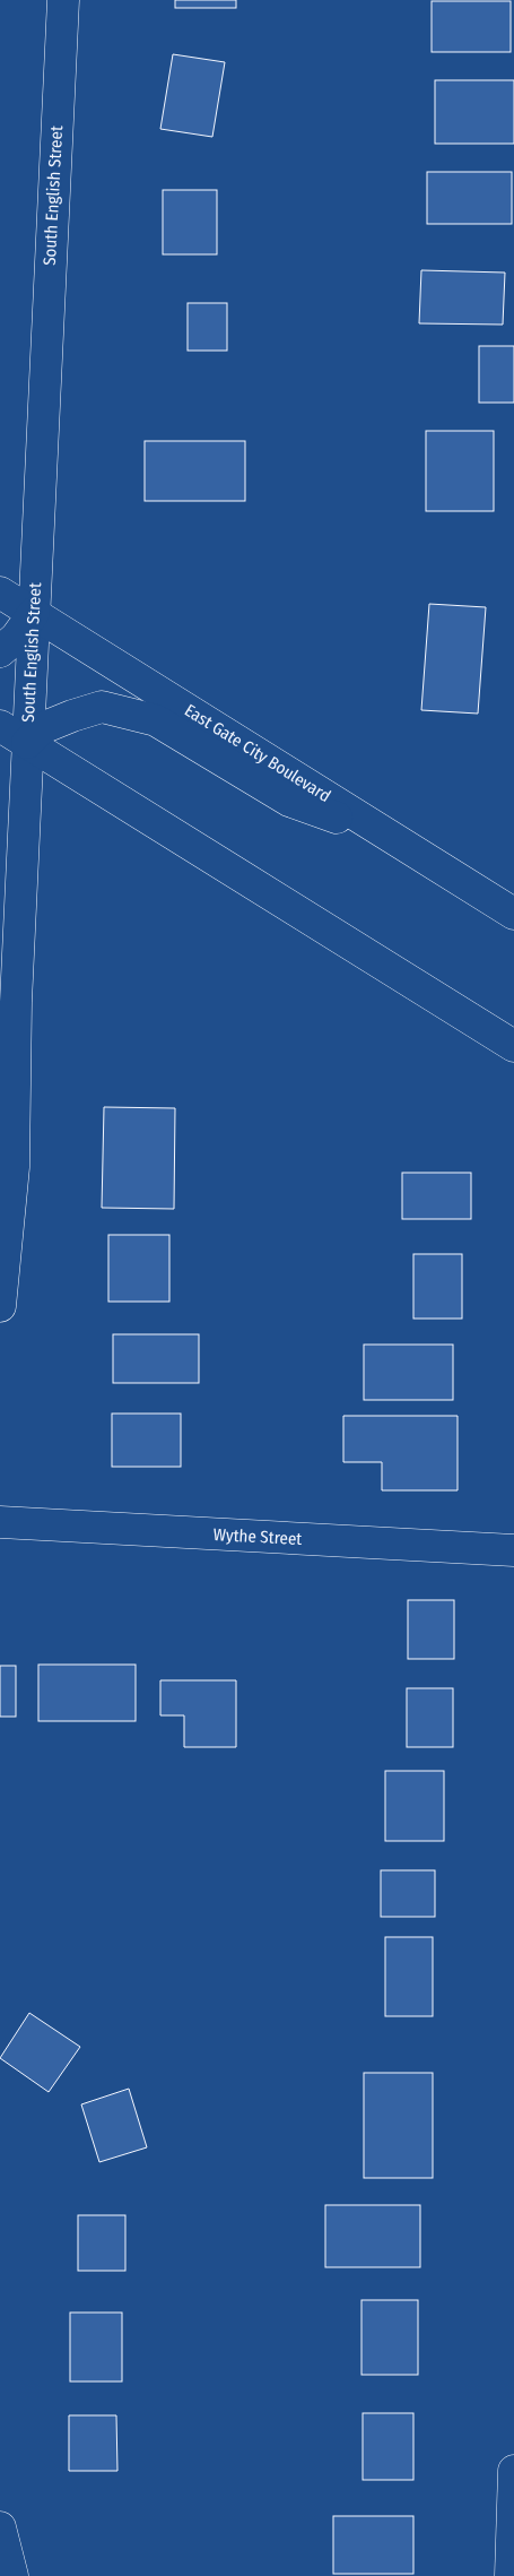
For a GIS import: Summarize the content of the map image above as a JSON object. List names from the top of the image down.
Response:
{
  "streets": {
    "street": ["South English Street", "East Gate City Boulevard", "Wythe Street"]
  },
  "crossings": [
    ["South English Street", "East Gate City Boulevard"]
  ]
}
